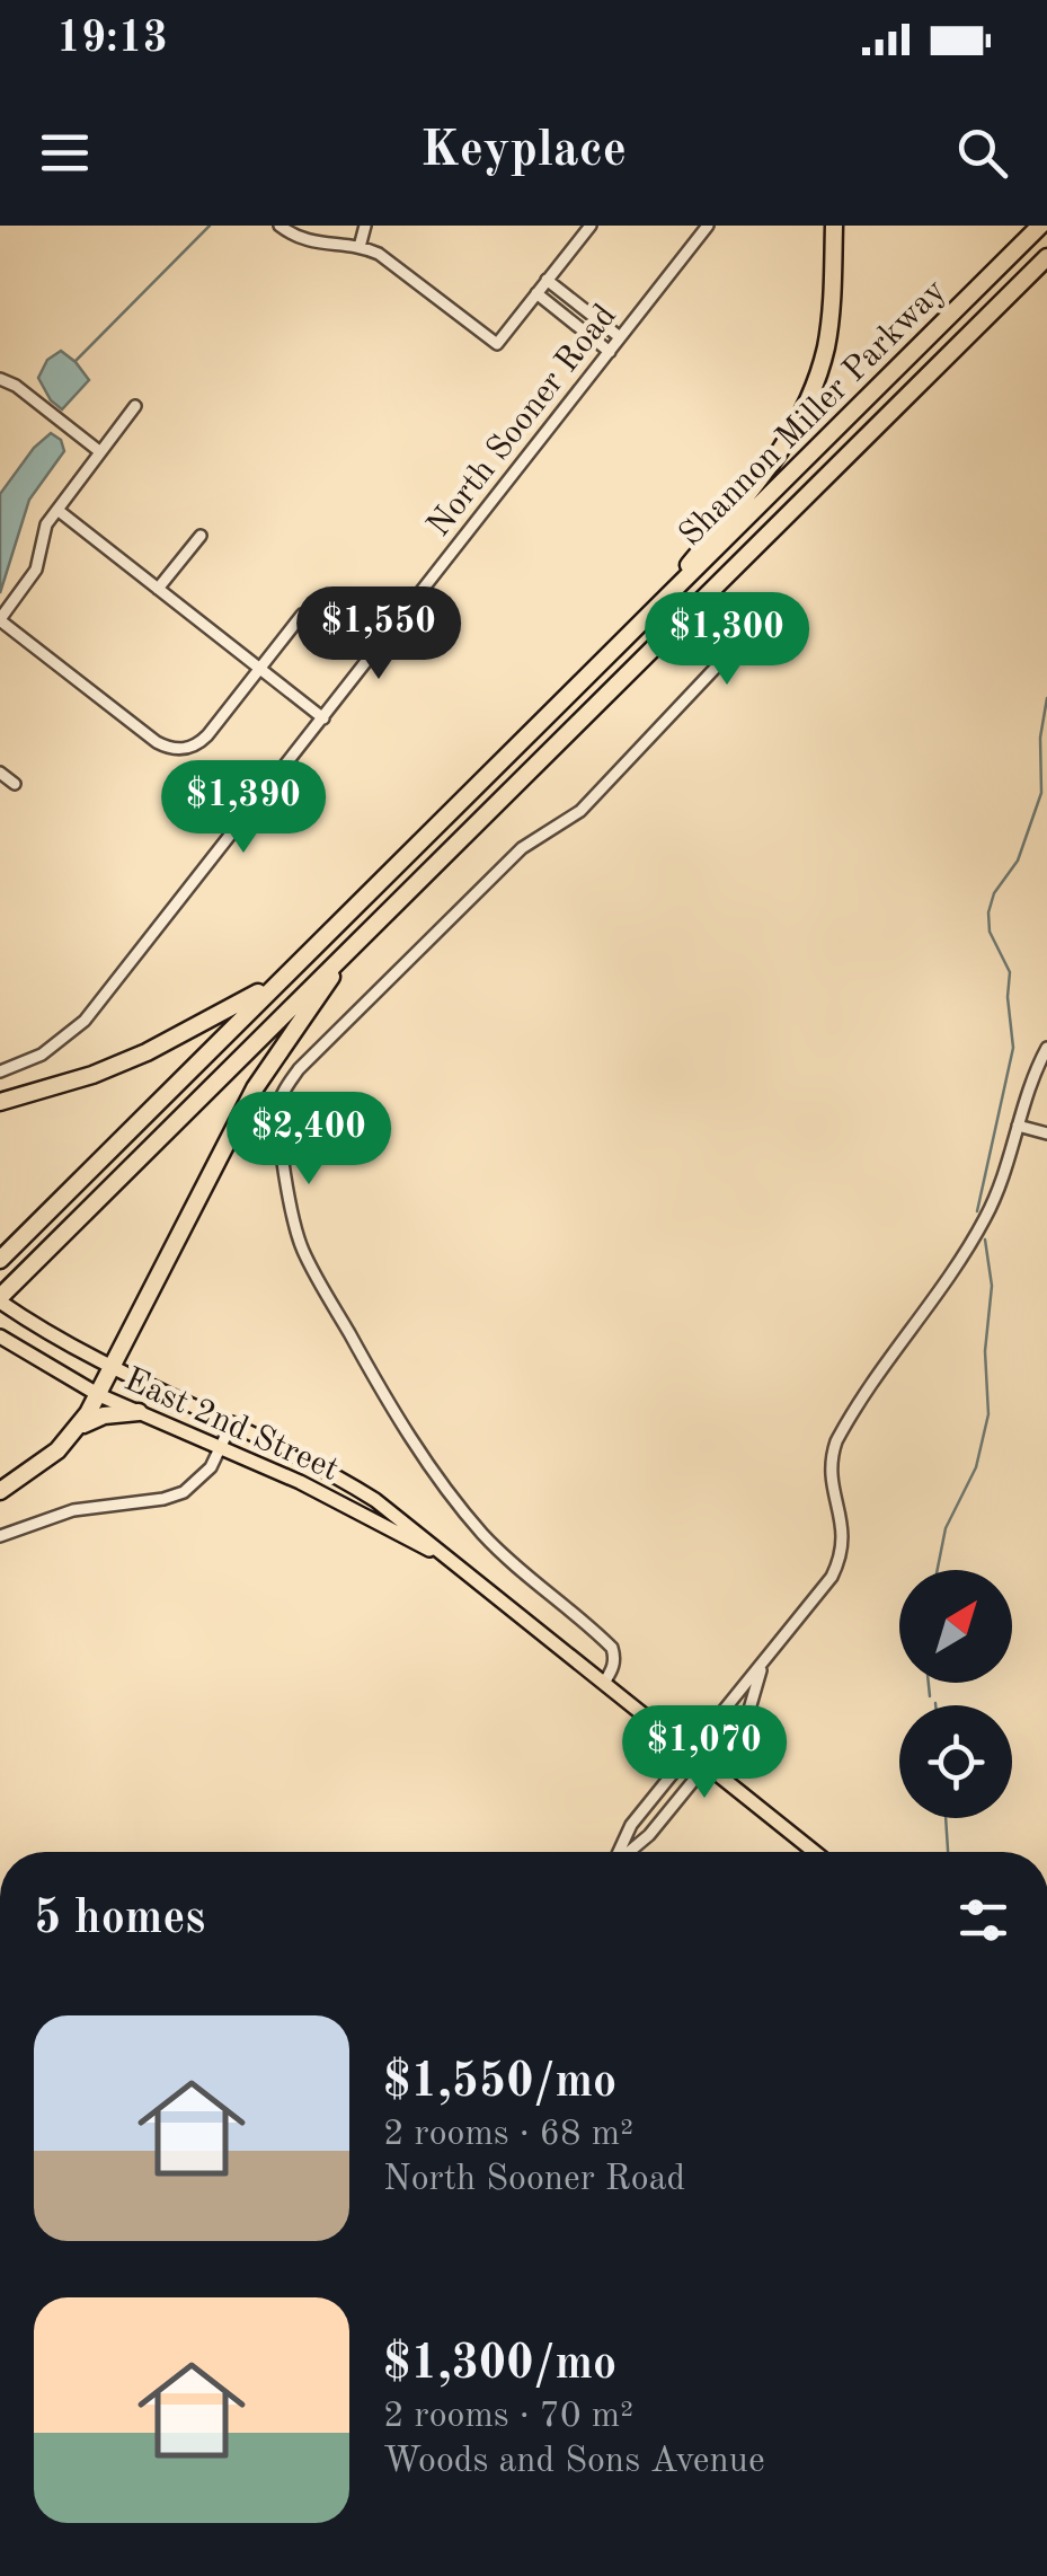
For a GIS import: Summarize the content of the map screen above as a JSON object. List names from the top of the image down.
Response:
{
  "streets": {
    "highway": ["Shannon Miller Parkway"],
    "main road": ["East 2nd Street"],
    "street": ["North Sooner Road"]
  },
  "crossings": [
    ["Shannon Miller Parkway", "East 2nd Street"]
  ],
  "north": "top right",
  "page": {
    "status": "19:13",
    "header": "Keyplace",
    "price": [
      "$1,550",
      "$1,300",
      "$1,390",
      "$2,400",
      "$1,070"
    ],
    "heading": "5 homes",
    "list": [
      {
        "name": "$1,550/mo",
        "note": "2 rooms · 68 m² · North Sooner Road"
      },
      {
        "name": "$1,300/mo",
        "note": "2 rooms · 70 m² · Woods and Sons Avenue"
      }
    ]
  }
}
